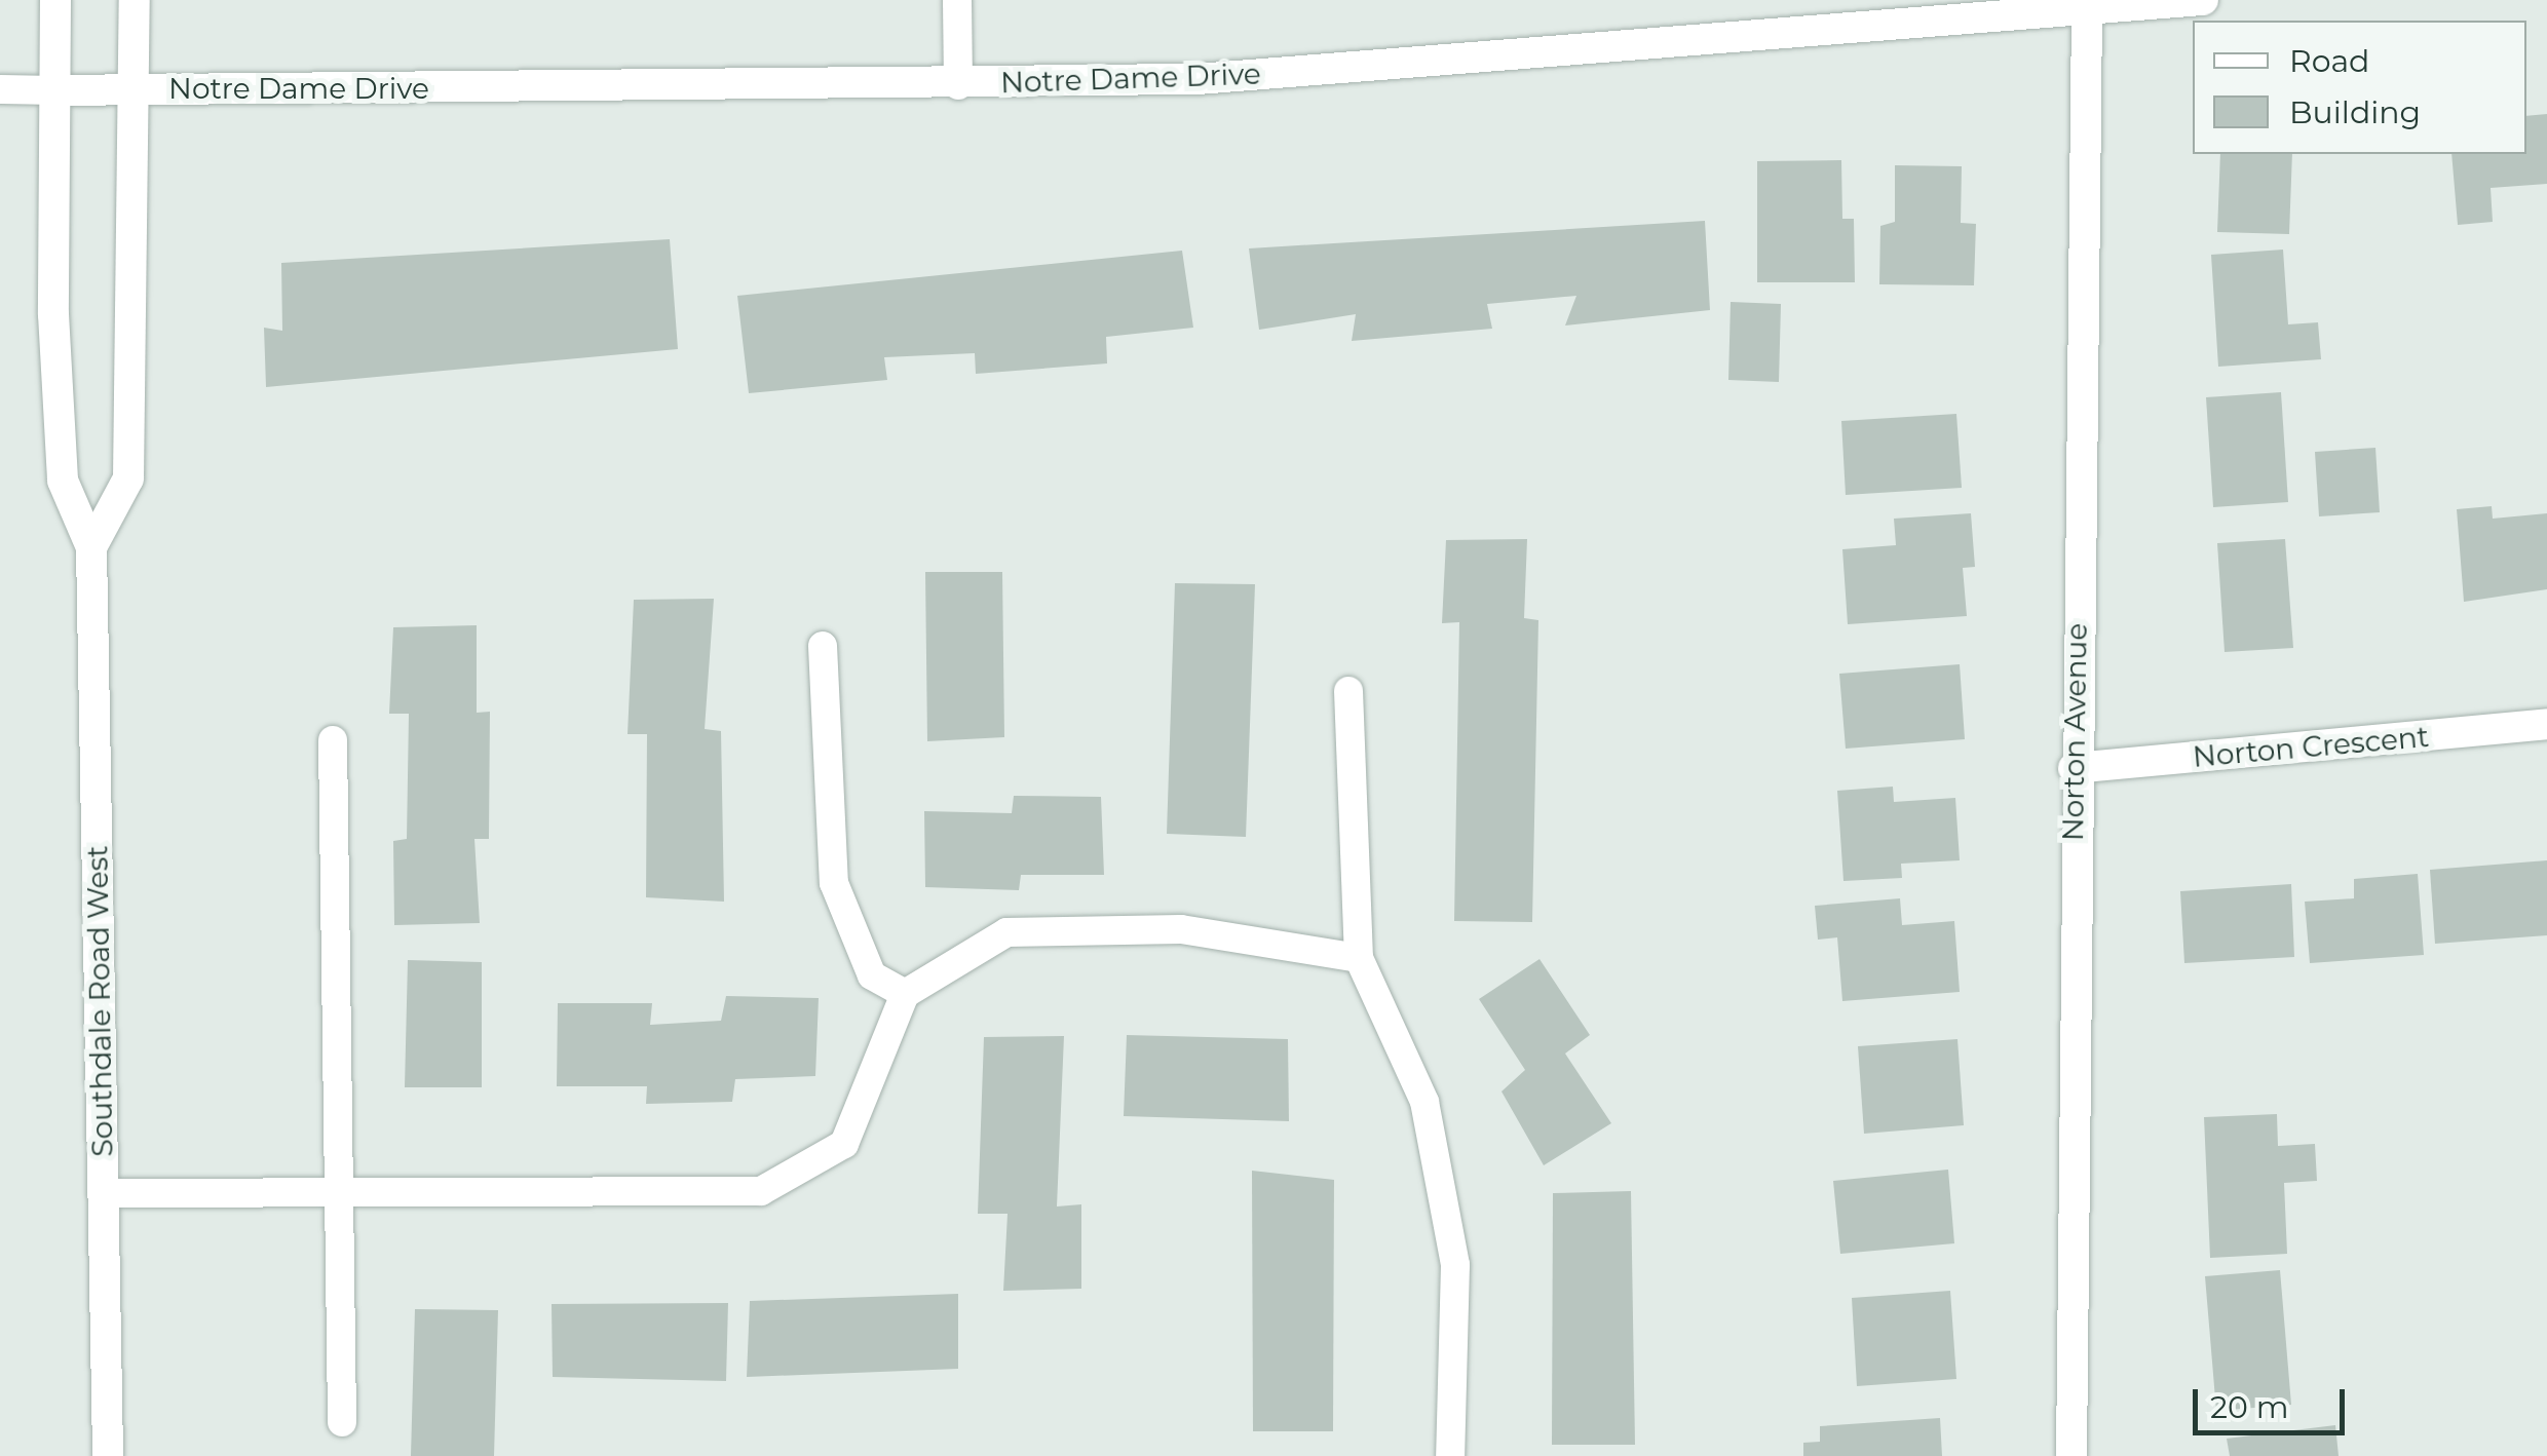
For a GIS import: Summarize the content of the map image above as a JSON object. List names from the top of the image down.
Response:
{
  "streets": {
    "street": [
      "Notre Dame Drive",
      "Norton Avenue",
      "Norton Crescent",
      "Southdale Road West"
    ]
  },
  "crossings": [
    ["Notre Dame Drive", "Norton Avenue"],
    ["Notre Dame Drive", "Southdale Road West"],
    ["Norton Avenue", "Norton Crescent"]
  ],
  "legend": ["Road", "Building"],
  "scale_bar": "20 m"
}
